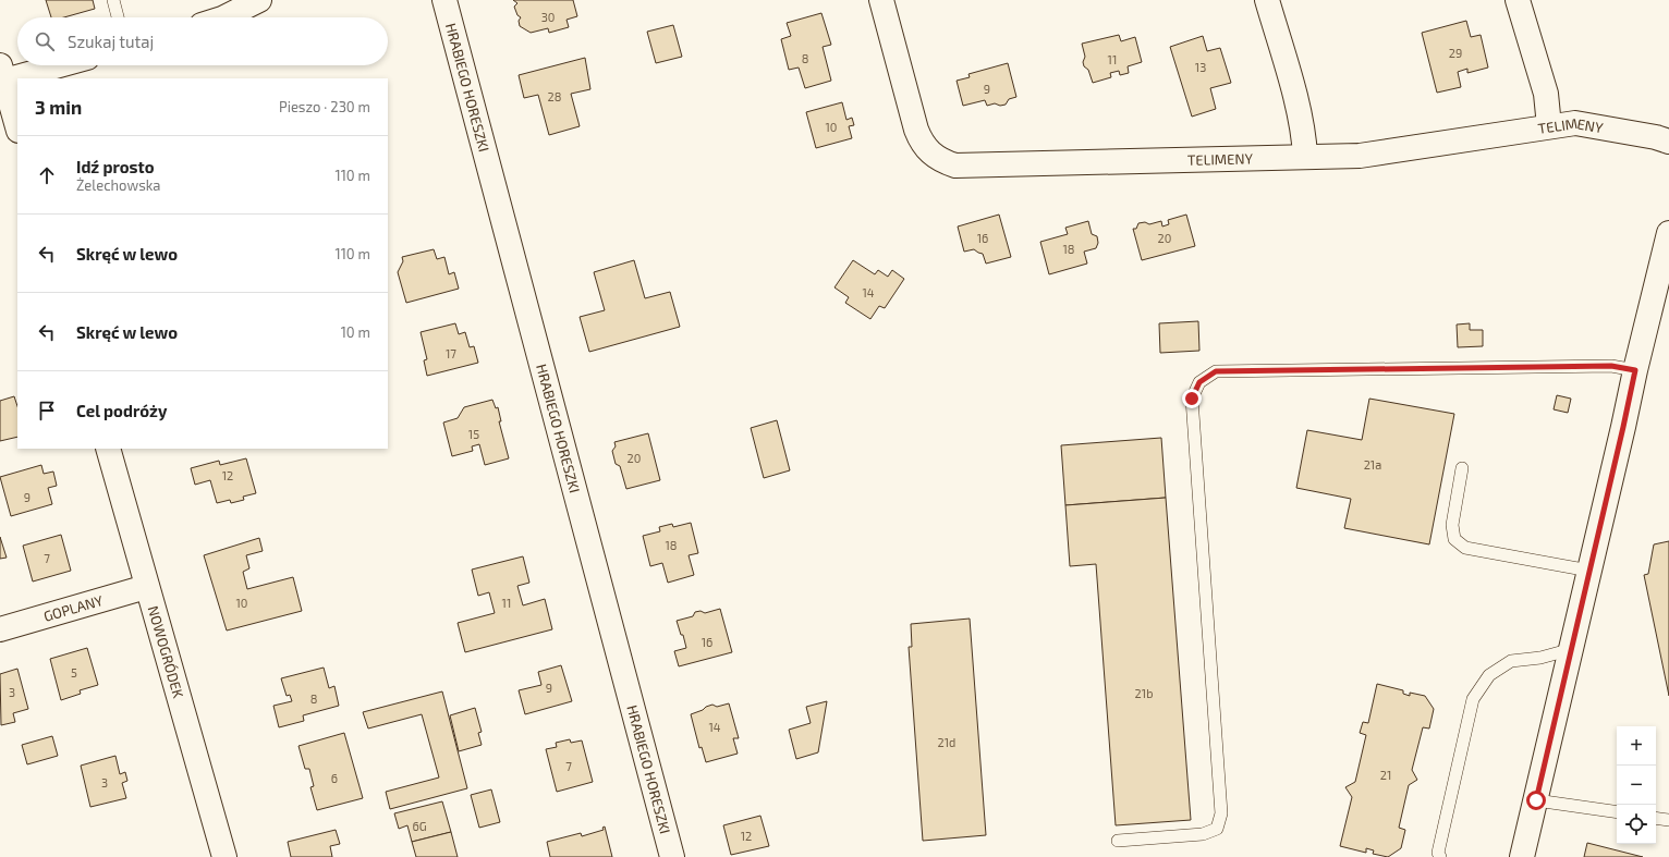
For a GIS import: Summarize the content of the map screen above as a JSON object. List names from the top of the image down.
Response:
{
  "streets": {
    "street": [
      "HRABIEGO HORESZKI",
      "TELIMENY",
      "GOPLANY",
      "NOWOGRÓDEK"
    ]
  },
  "crossings": [
    ["GOPLANY", "NOWOGRÓDEK"]
  ],
  "house_numbers": [
    "30",
    "29",
    "8",
    "11",
    "13",
    "9",
    "28",
    "10",
    "16",
    "20",
    "18",
    "14",
    "17",
    "15",
    "20",
    "21a",
    "12",
    "9",
    "18",
    "7",
    "10",
    "11",
    "16",
    "5",
    "9",
    "3",
    "21b",
    "8",
    "14",
    "21d",
    "7",
    "21",
    "6",
    "3",
    "6G",
    "12"
  ],
  "page": {
    "search": "Szukaj tutaj",
    "heading": ["3 min", "Pieszo · 230 m"],
    "list": [
      ["Idź prosto", "Żelechowska", "110 m"],
      ["Skręć w lewo", "110 m"],
      ["Skręć w lewo", "10 m"],
      "Cel podróży"
    ],
    "map_buttons": ["+", "−"]
  }
}
